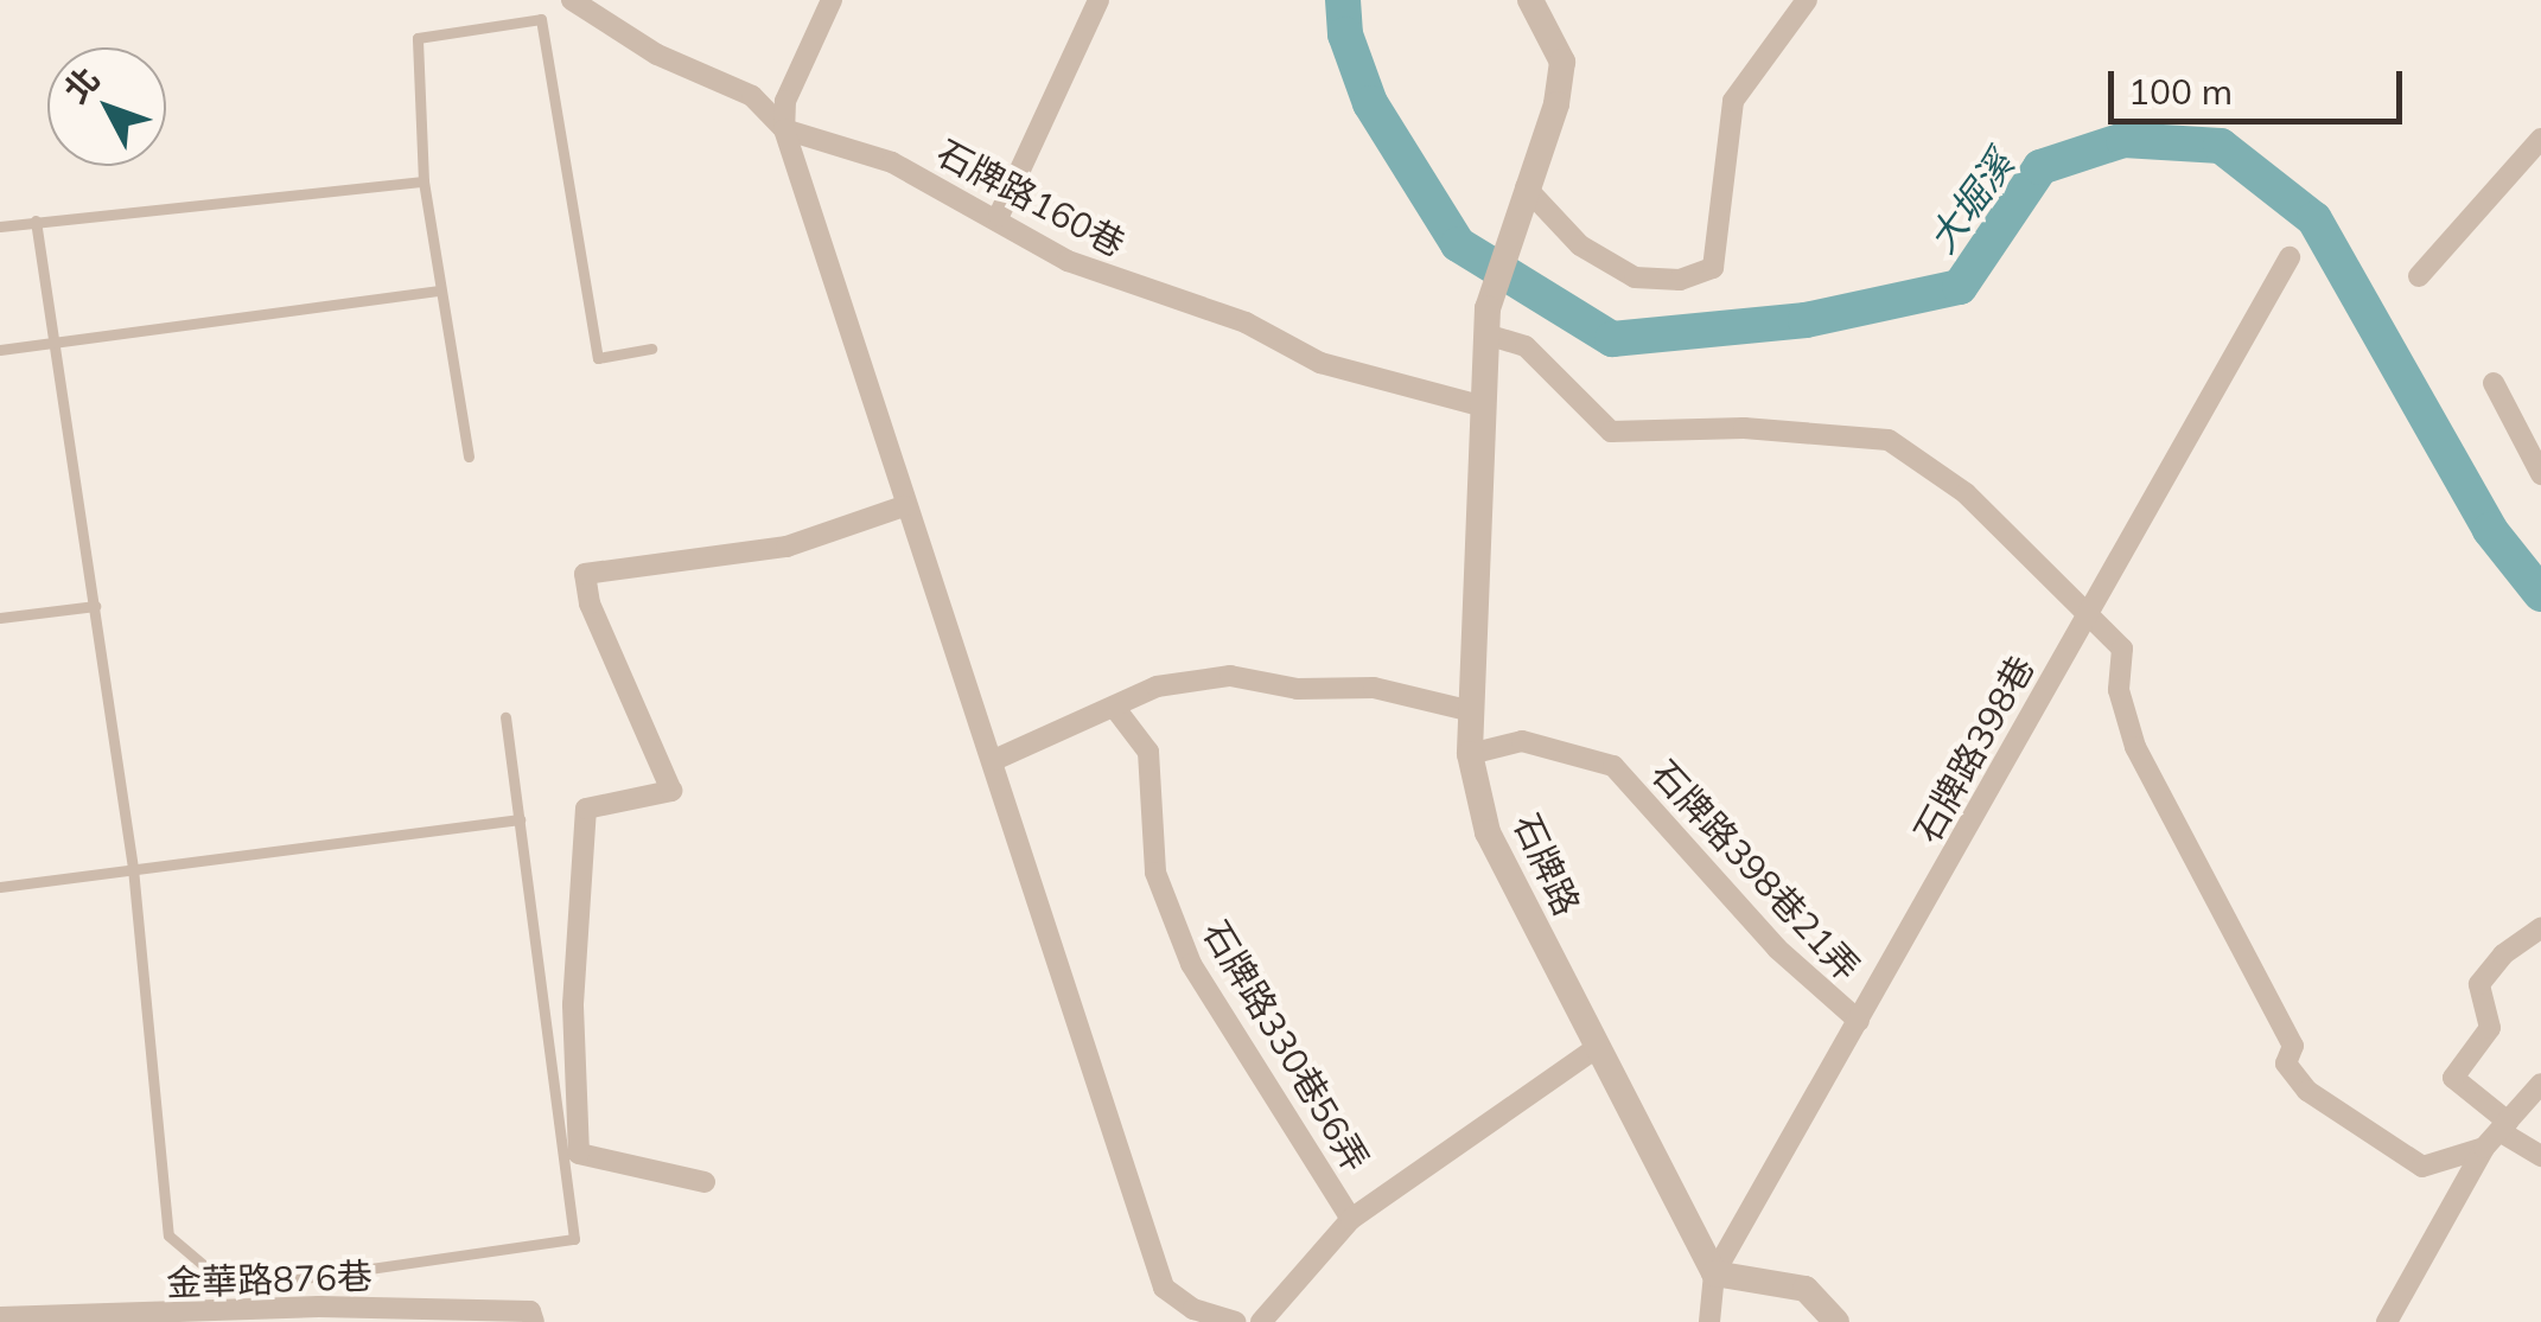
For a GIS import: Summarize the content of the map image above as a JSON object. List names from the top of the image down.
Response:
{
  "streets": {
    "street": [
      "石牌路160巷",
      "石牌路398巷",
      "石牌路",
      "石牌路398巷21弄",
      "石牌路330巷56弄",
      "金華路876巷"
    ]
  },
  "crossings": [
    ["石牌路160巷", "石牌路"],
    ["石牌路398巷", "石牌路"],
    ["石牌路398巷", "石牌路398巷21弄"],
    ["石牌路", "石牌路398巷21弄"]
  ],
  "water": ["大堀溪"],
  "scale_bar": "100 m",
  "north": "top left"
}
